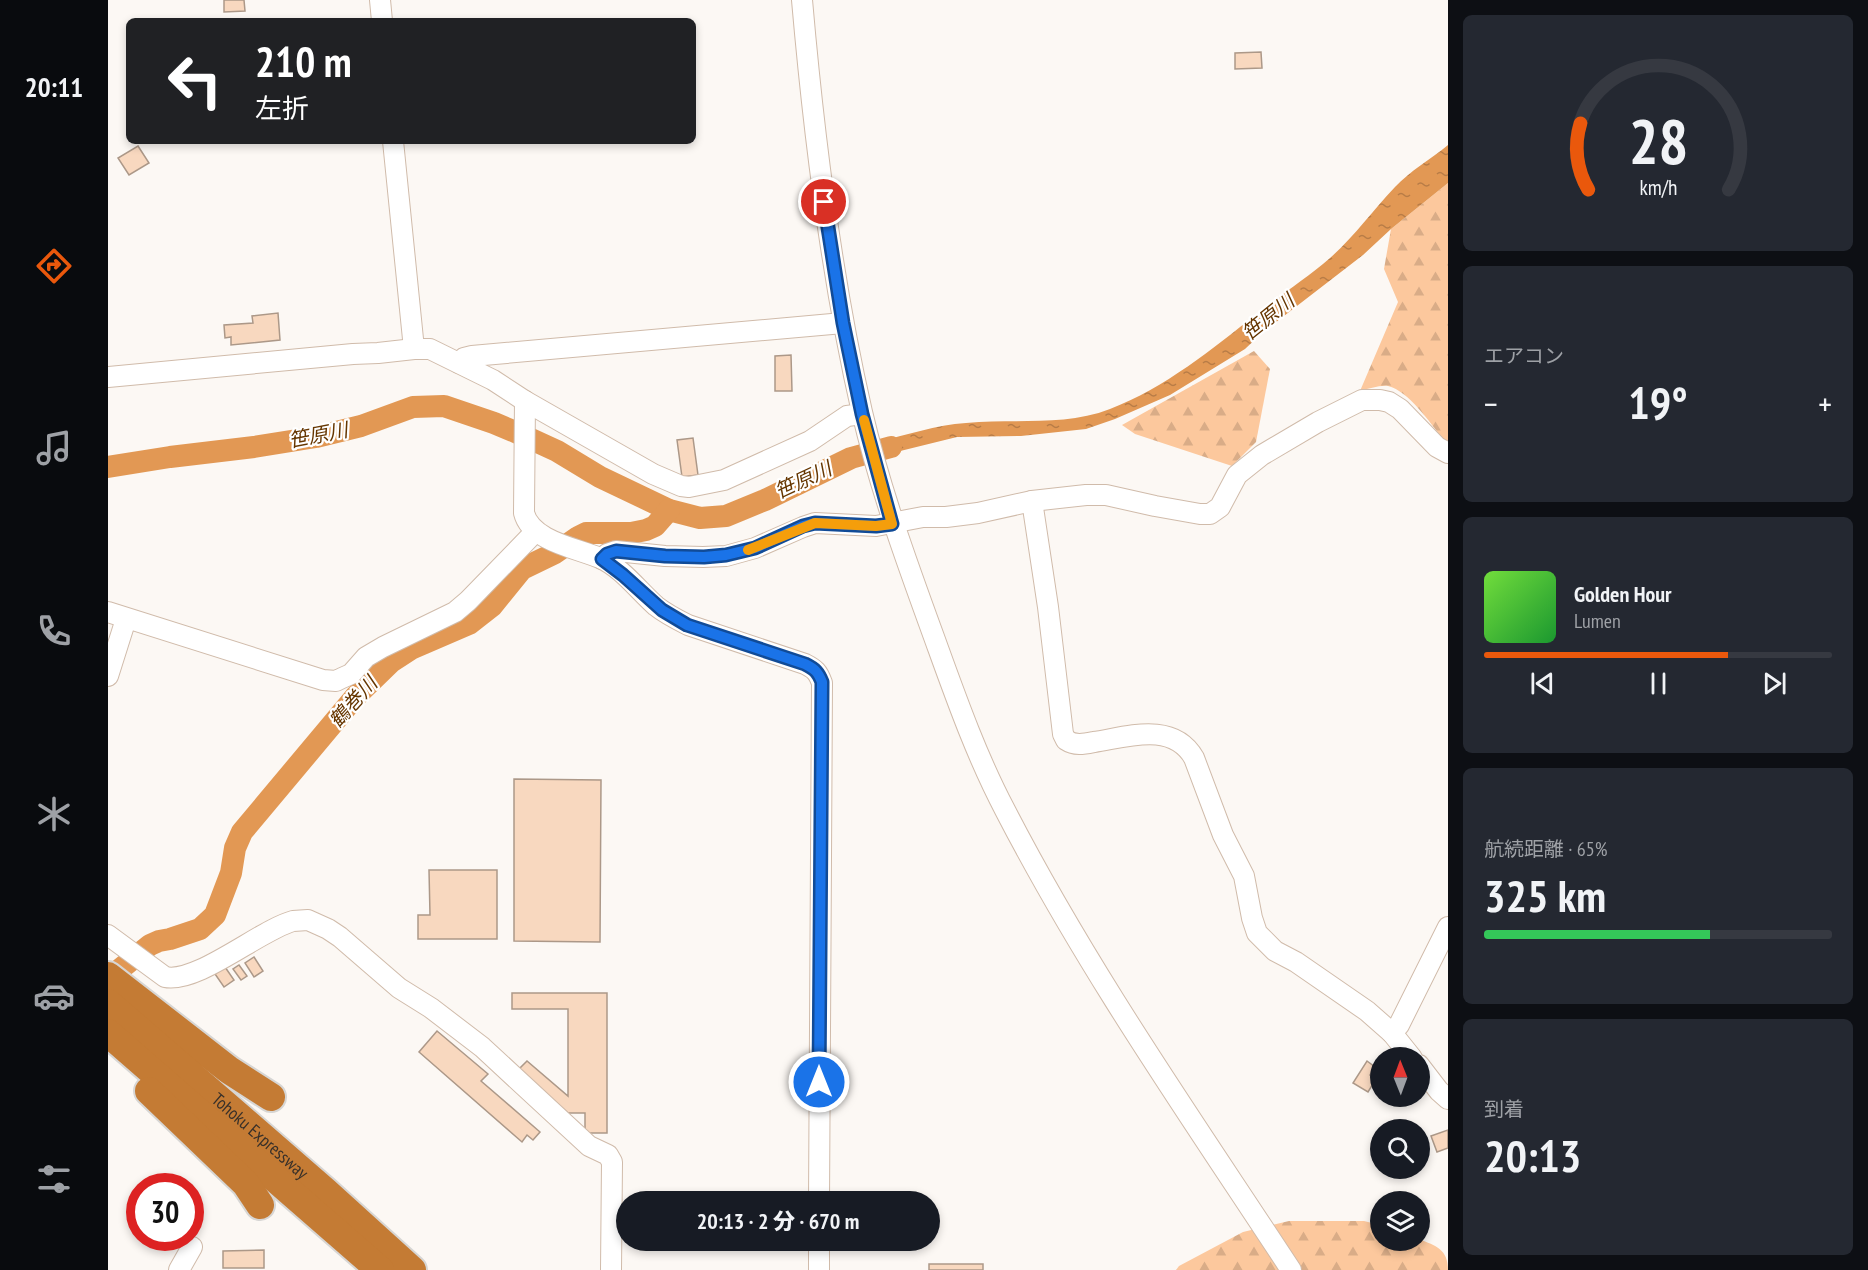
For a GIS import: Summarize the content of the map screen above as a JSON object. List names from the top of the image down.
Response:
{
  "streets": {
    "highway": ["Tohoku Expressway"]
  },
  "water": ["笹原川", "鶴巻川"],
  "north": "top",
  "page": {
    "tabs": "20:11",
    "turn": ["210 m", "左折"],
    "tile": [
      "エアコン",
      ["航続距離 · 65%", "325 km"],
      ["到着", "20:13"]
    ],
    "heat": ["−", "19°", "+"],
    "song": ["Golden Hour", "Lumen"],
    "limit": "30",
    "trip": "20:13 · 2 分 · 670 m",
    "gauge": ["28", "km/h"]
  }
}
